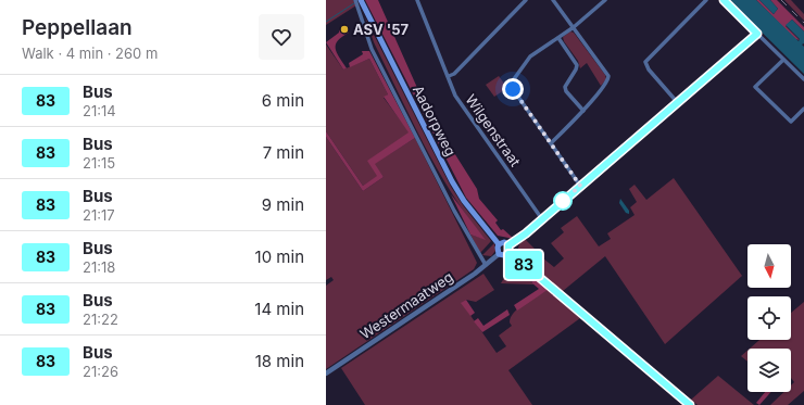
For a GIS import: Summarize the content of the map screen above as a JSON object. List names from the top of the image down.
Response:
{
  "streets": {
    "main road": ["Aadorpweg"],
    "street": ["Wilgenstraat", "Westermaatweg"]
  },
  "crossings": [
    ["Aadorpweg", "Westermaatweg"]
  ],
  "places": ["ASV '57"],
  "lines": ["bus line 83"],
  "north": "bottom",
  "page": {
    "heading": ["Peppellaan", "Walk · 4 min · 260 m"],
    "on_map": "83",
    "list": [
      {
        "mark": "83",
        "name": "Bus",
        "note": "21:14",
        "value": "6 min"
      },
      {
        "mark": "83",
        "name": "Bus",
        "note": "21:15",
        "value": "7 min"
      },
      {
        "mark": "83",
        "name": "Bus",
        "note": "21:17",
        "value": "9 min"
      },
      {
        "mark": "83",
        "name": "Bus",
        "note": "21:18",
        "value": "10 min"
      },
      {
        "mark": "83",
        "name": "Bus",
        "note": "21:22",
        "value": "14 min"
      },
      {
        "mark": "83",
        "name": "Bus",
        "note": "21:26",
        "value": "18 min"
      }
    ]
  }
}
